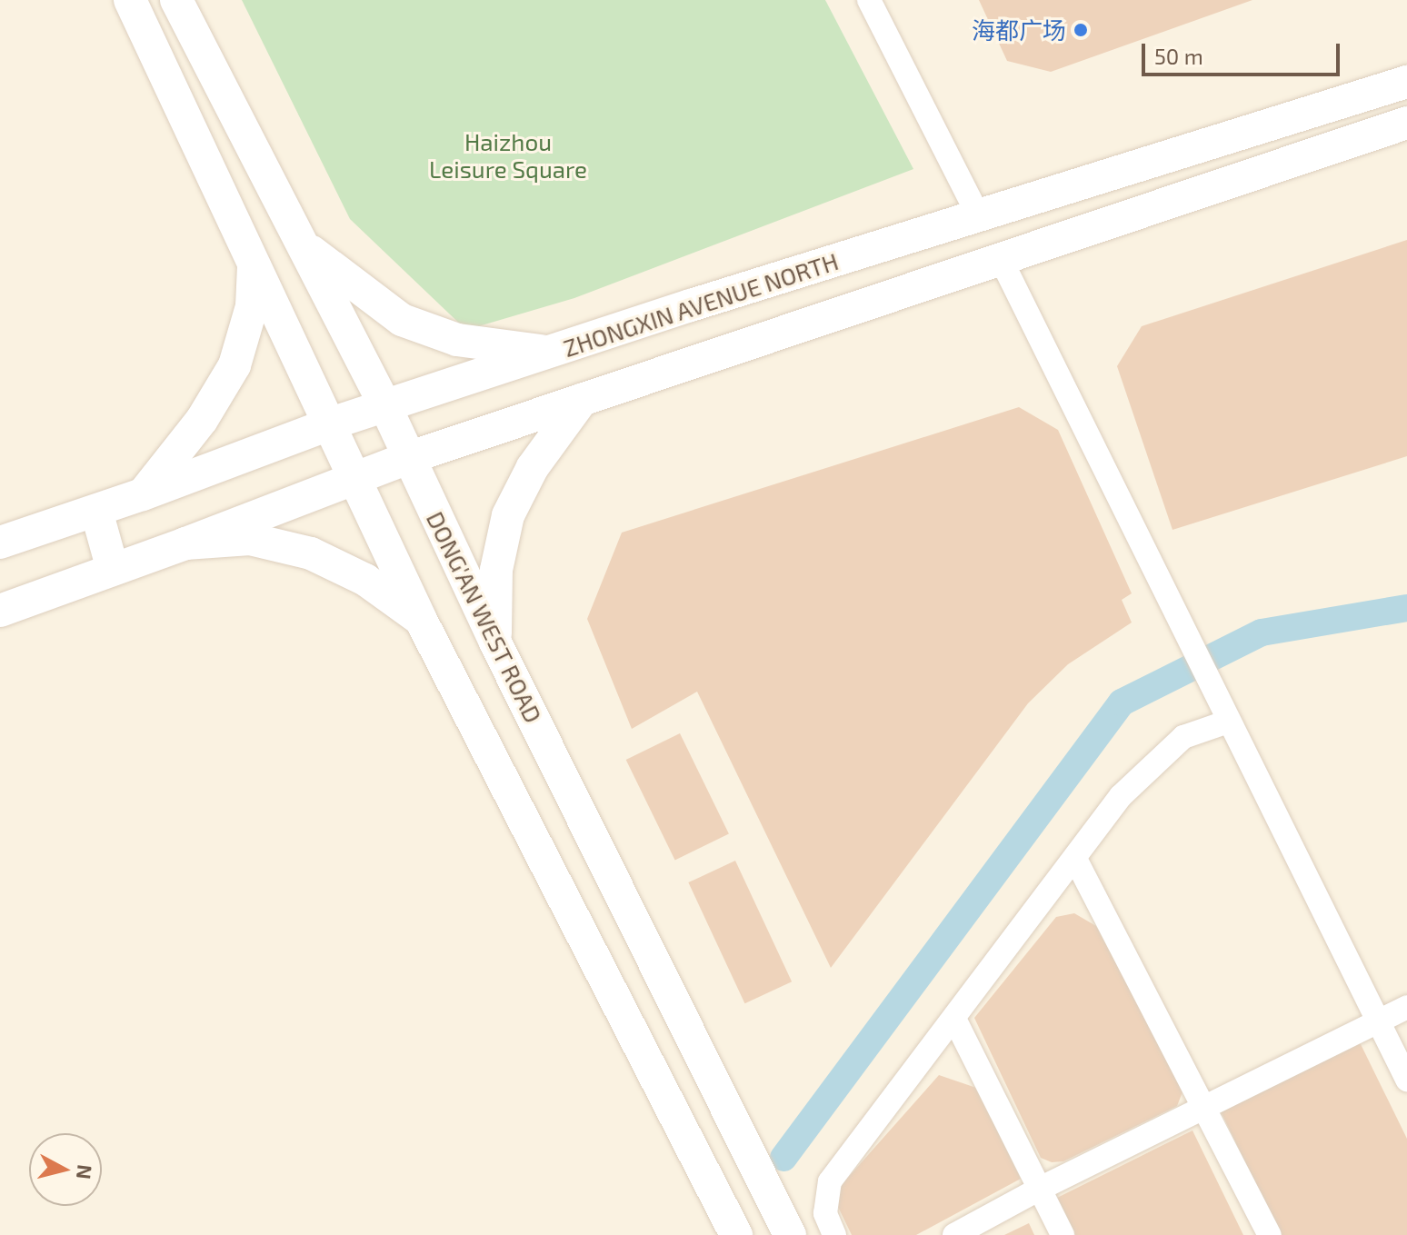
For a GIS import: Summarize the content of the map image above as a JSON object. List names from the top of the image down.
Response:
{
  "streets": {
    "street": ["ZHONGXIN AVENUE NORTH", "DONG'AN WEST ROAD"]
  },
  "crossings": [
    ["ZHONGXIN AVENUE NORTH", "DONG'AN WEST ROAD"]
  ],
  "parks": ["Haizhou Leisure Square"],
  "places": ["海都广场"],
  "scale_bar": "50 m",
  "north": "right"
}
